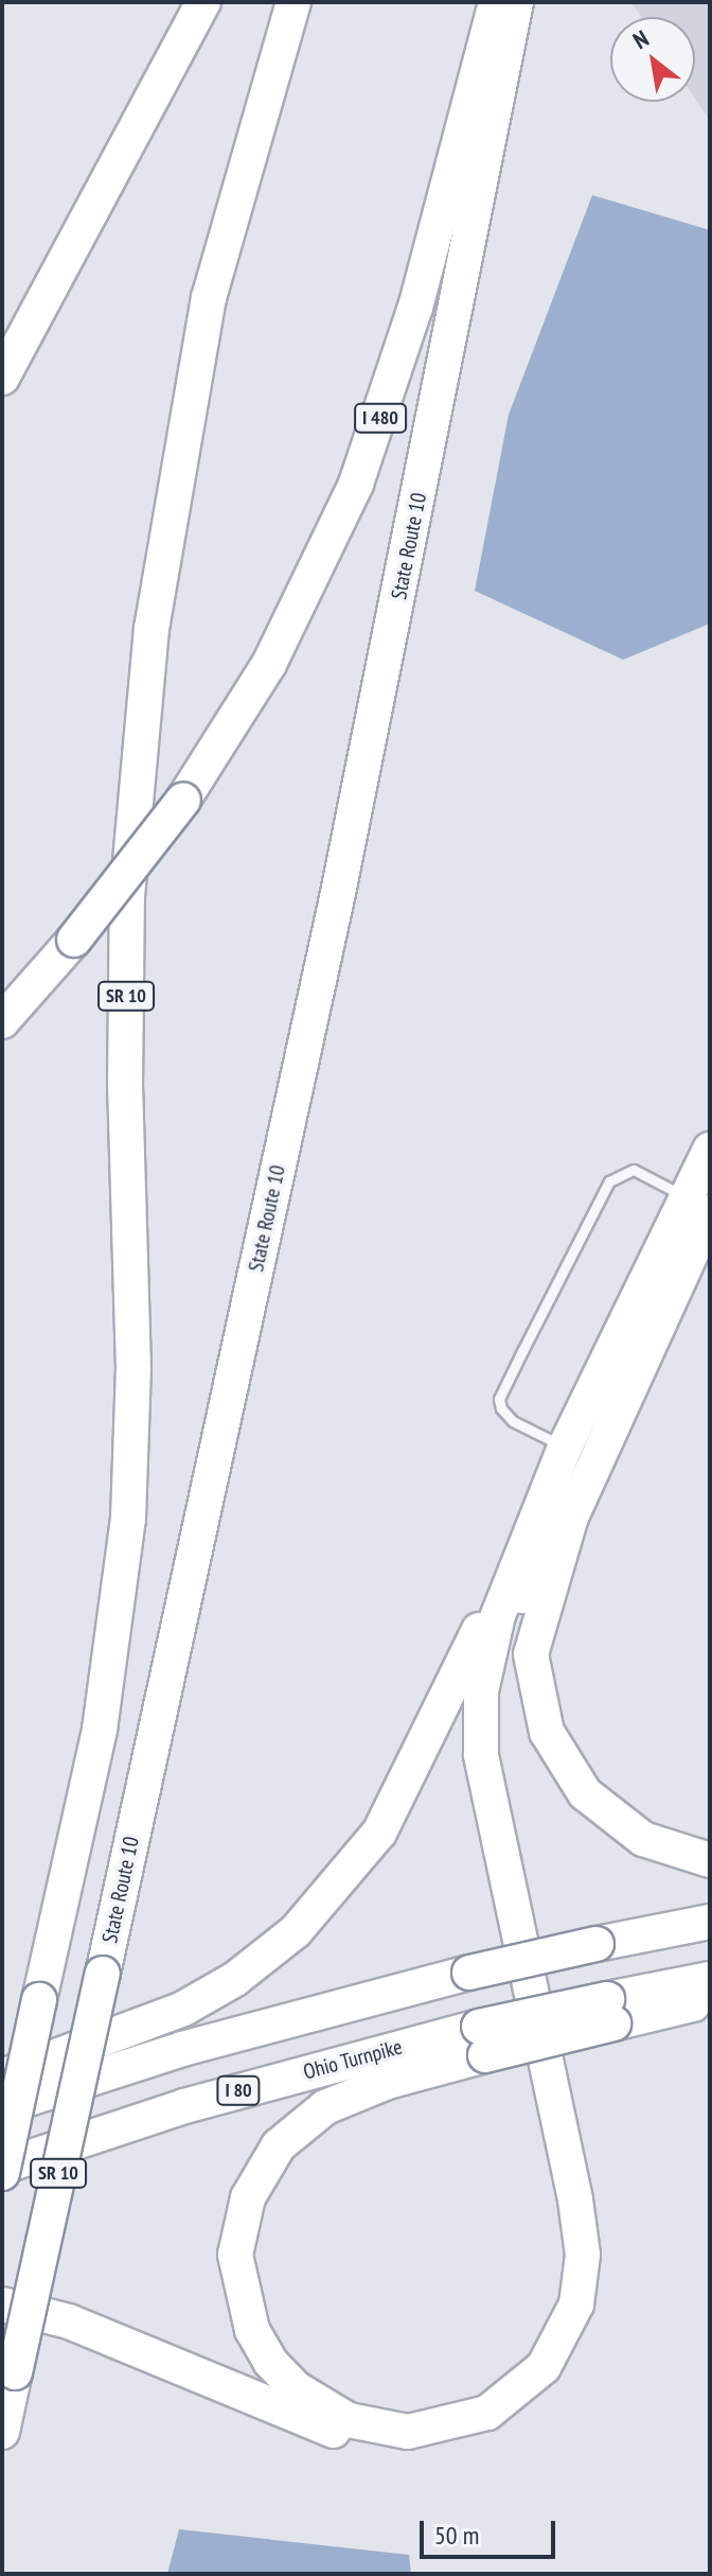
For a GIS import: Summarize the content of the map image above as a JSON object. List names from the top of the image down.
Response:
{
  "streets": {
    "highway": [
      "I 480",
      "State Route 10",
      "SR 10",
      "Ohio Turnpike",
      "I 80"
    ]
  },
  "scale_bar": "50 m",
  "north": "top left"
}
